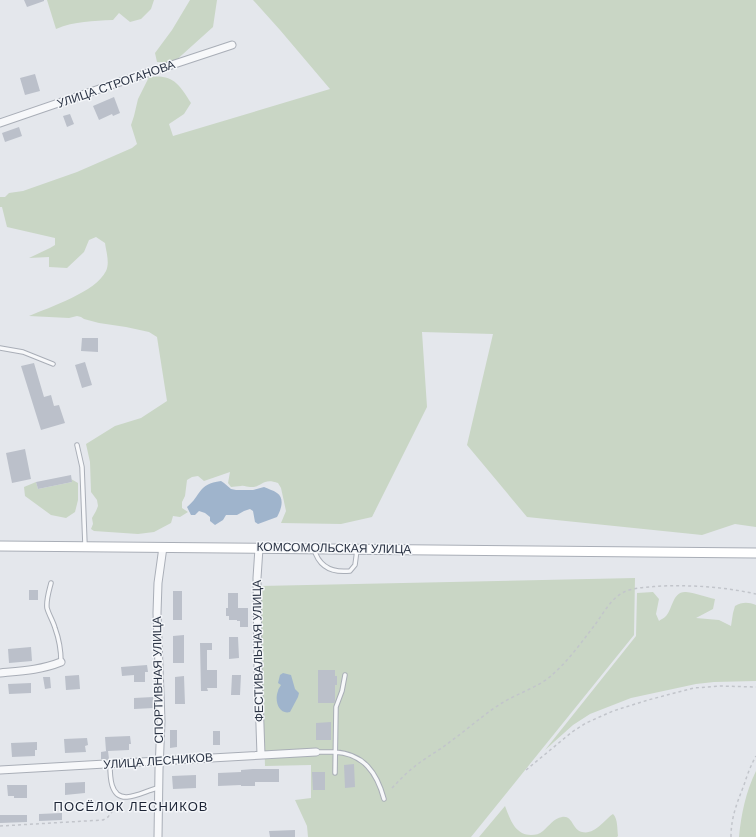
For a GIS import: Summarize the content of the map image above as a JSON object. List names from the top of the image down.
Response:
{
  "streets": {
    "main road": ["КОМСОМОЛЬСКАЯ УЛИЦА"],
    "street": [
      "УЛИЦА СТРОГАНОВА",
      "ФЕСТИВАЛЬНАЯ УЛИЦА",
      "СПОРТИВНАЯ УЛИЦА",
      "УЛИЦА ЛЕСНИКОВ"
    ]
  },
  "crossings": [
    ["КОМСОМОЛЬСКАЯ УЛИЦА", "ФЕСТИВАЛЬНАЯ УЛИЦА"],
    ["КОМСОМОЛЬСКАЯ УЛИЦА", "СПОРТИВНАЯ УЛИЦА"],
    ["ФЕСТИВАЛЬНАЯ УЛИЦА", "УЛИЦА ЛЕСНИКОВ"],
    ["СПОРТИВНАЯ УЛИЦА", "УЛИЦА ЛЕСНИКОВ"]
  ],
  "districts": ["ПОСЁЛОК ЛЕСНИКОВ"]
}
